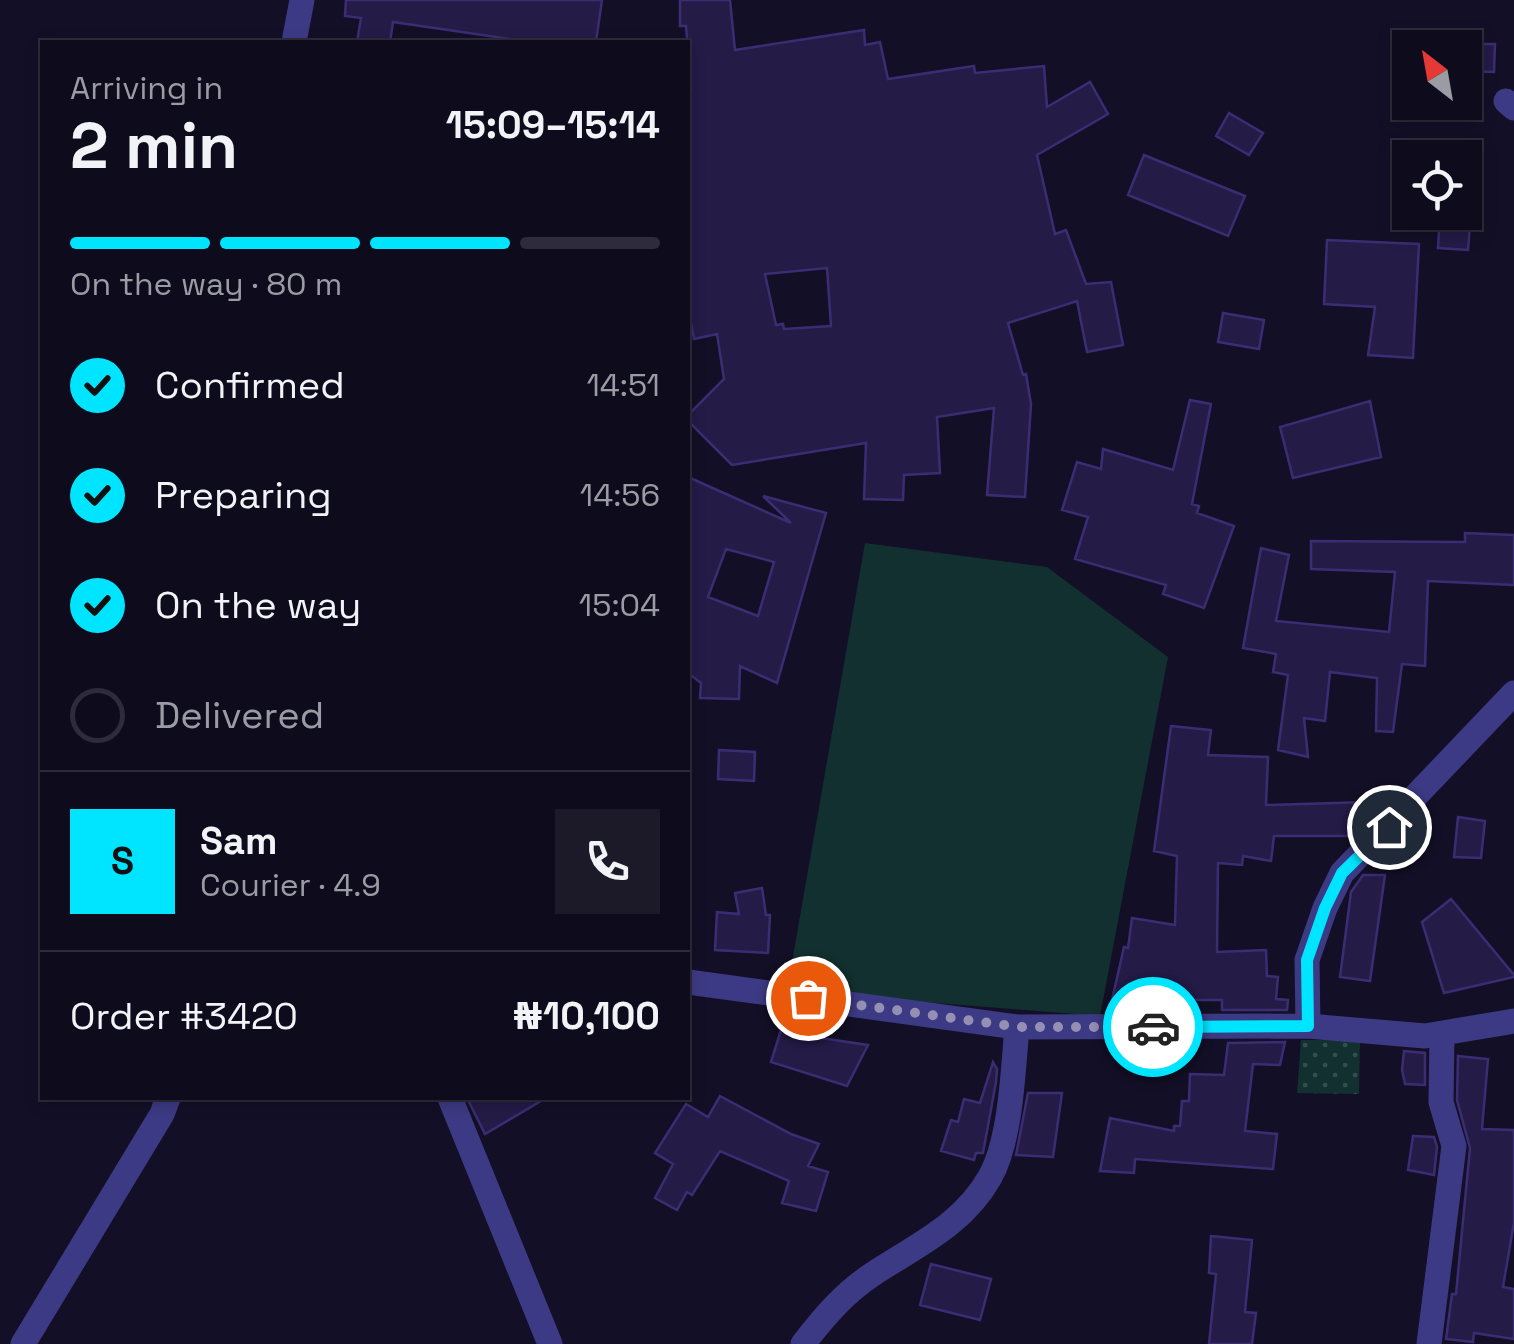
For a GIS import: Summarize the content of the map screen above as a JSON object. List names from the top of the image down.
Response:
{
  "north": "top left",
  "page": {
    "heading": ["2 min", "Arriving in", "15:09–15:14"],
    "panel": [
      "Sam",
      "Courier · 4.9",
      "Order #3420",
      "₦10,100"
    ],
    "bar": "On the way · 80 m",
    "list": [
      ["Confirmed", "14:51"],
      ["Preparing", "14:56"],
      ["On the way", "15:04"],
      "Delivered"
    ],
    "round": "S"
  }
}
